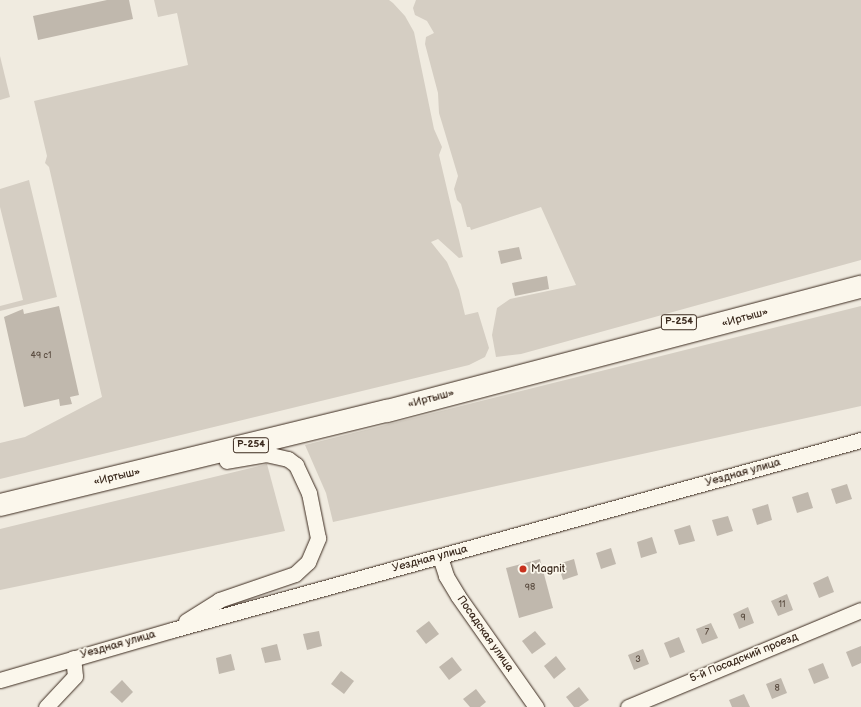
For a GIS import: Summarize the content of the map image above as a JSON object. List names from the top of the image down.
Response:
{
  "streets": {
    "highway": ["«Иртыш»", "Р-254"],
    "street": ["Уездная улица", "Посадская улица", "5-й Посадский проезд"]
  },
  "crossings": [
    ["Уездная улица", "Посадская улица"]
  ],
  "places": ["Magnit"],
  "house_numbers": [
    "49 с1",
    "98",
    "11",
    "9",
    "7",
    "3",
    "8"
  ]
}
